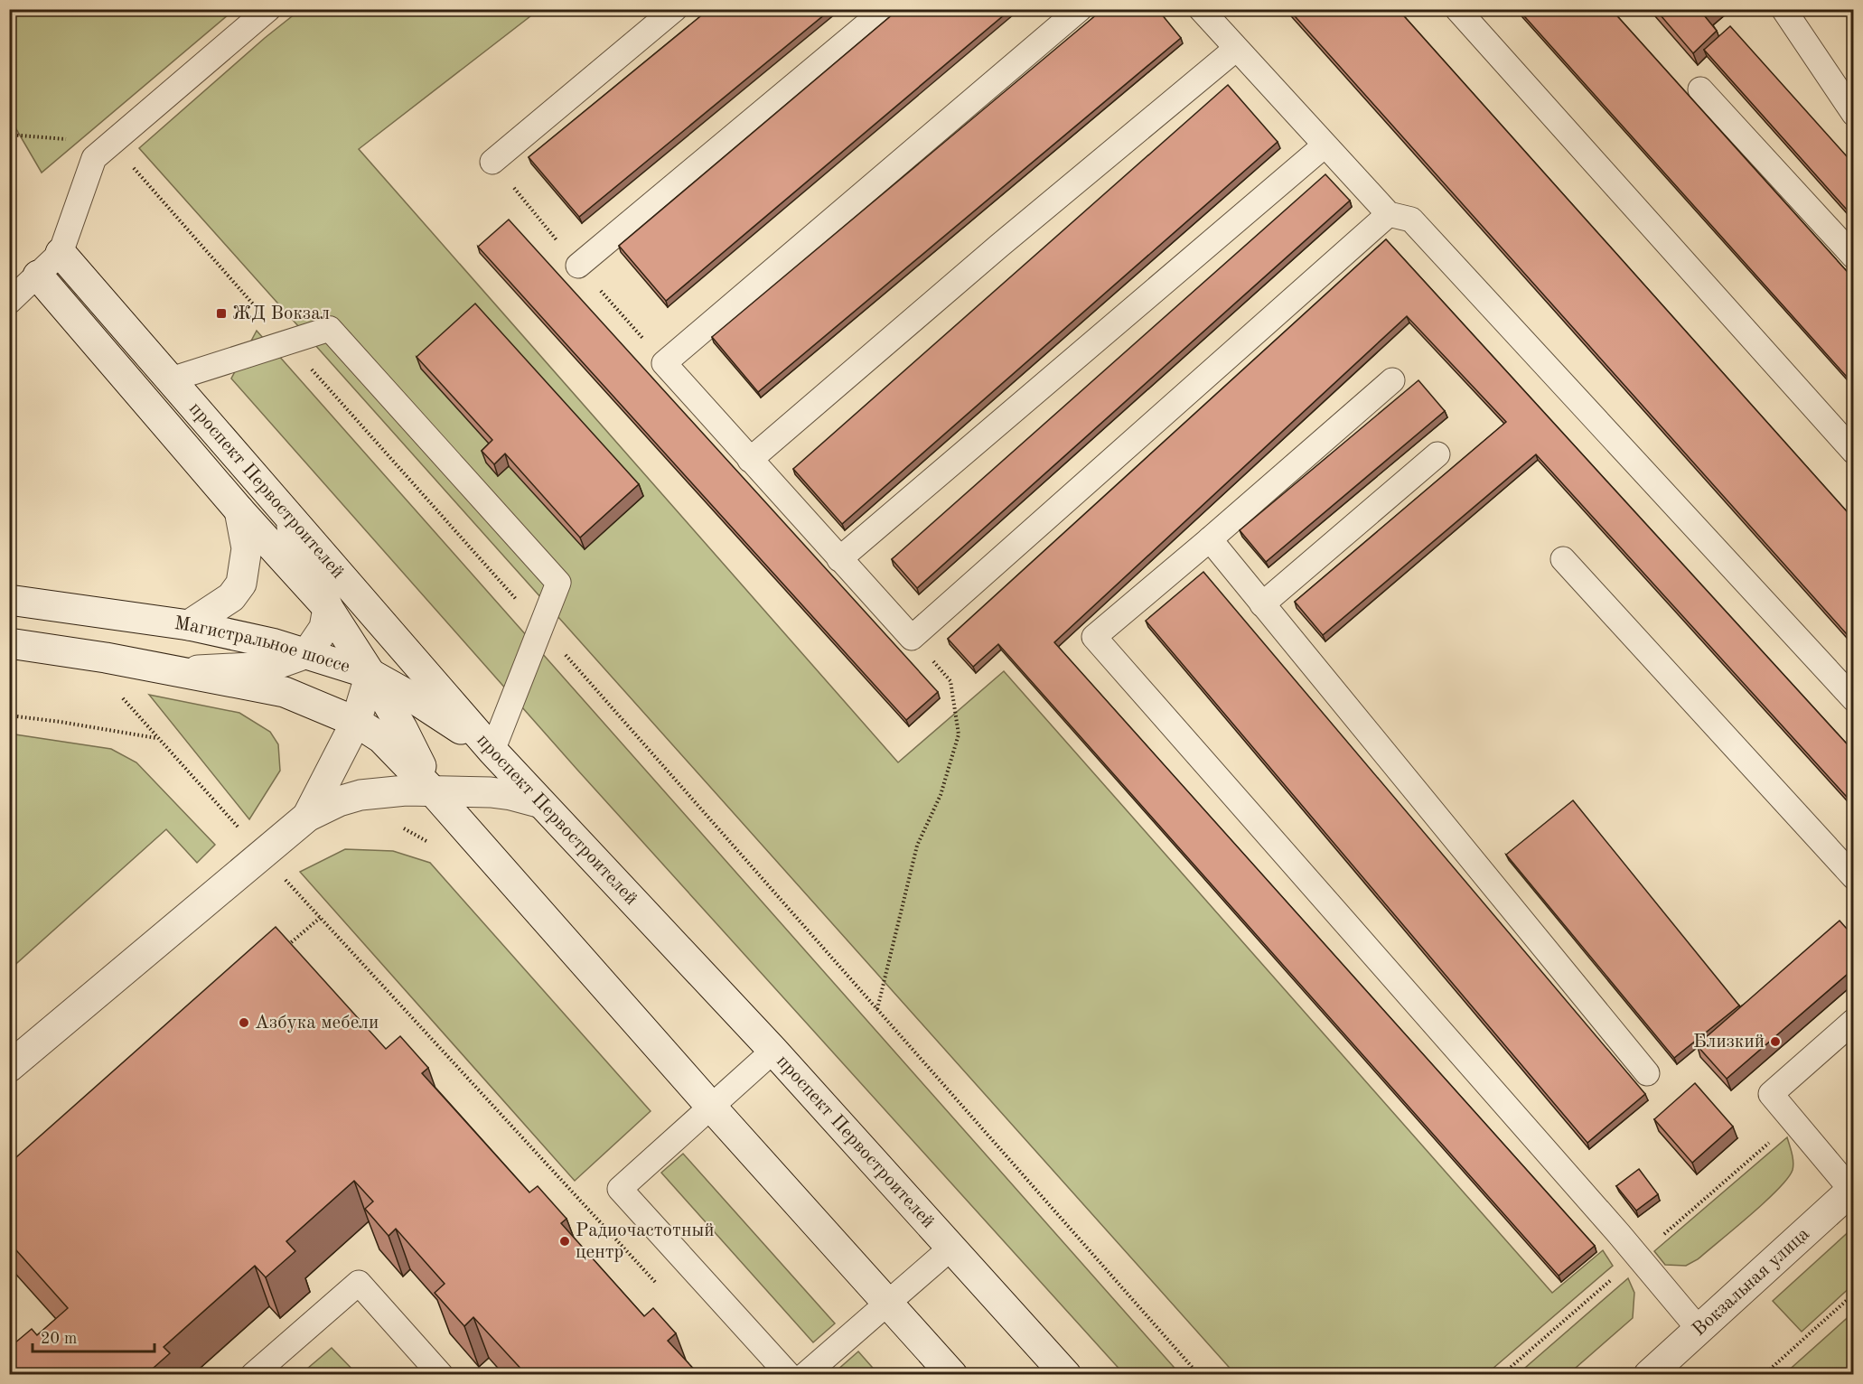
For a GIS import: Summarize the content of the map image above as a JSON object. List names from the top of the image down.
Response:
{
  "streets": {
    "main road": ["проспект Первостроителей", "Магистральное шоссе", "Вокзальная улица"]
  },
  "crossings": [
    ["проспект Первостроителей", "Магистральное шоссе"]
  ],
  "places": {
    "transit": ["ЖД Вокзал"],
    "other": ["Азбука мебели", "Близкий", "Радиочастотный центр"]
  },
  "scale_bar": "20 m"
}
